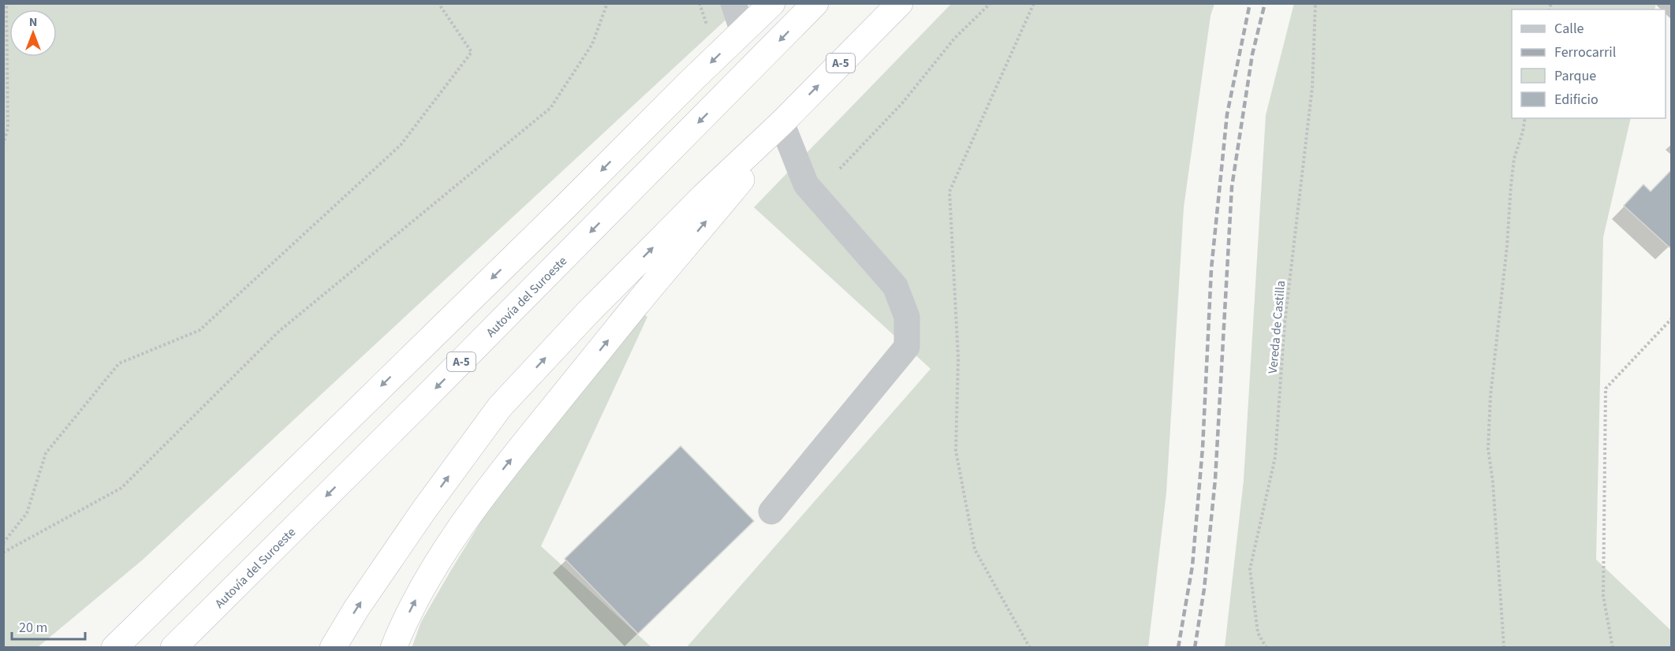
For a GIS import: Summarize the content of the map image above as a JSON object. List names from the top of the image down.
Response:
{
  "streets": {
    "highway": ["A-5", "Autovía del Suroeste"],
    "path": ["Vereda de Castilla"]
  },
  "legend": [
    "Calle",
    "Ferrocarril",
    "Parque",
    "Edificio"
  ],
  "scale_bar": "20 m",
  "north": "top"
}
